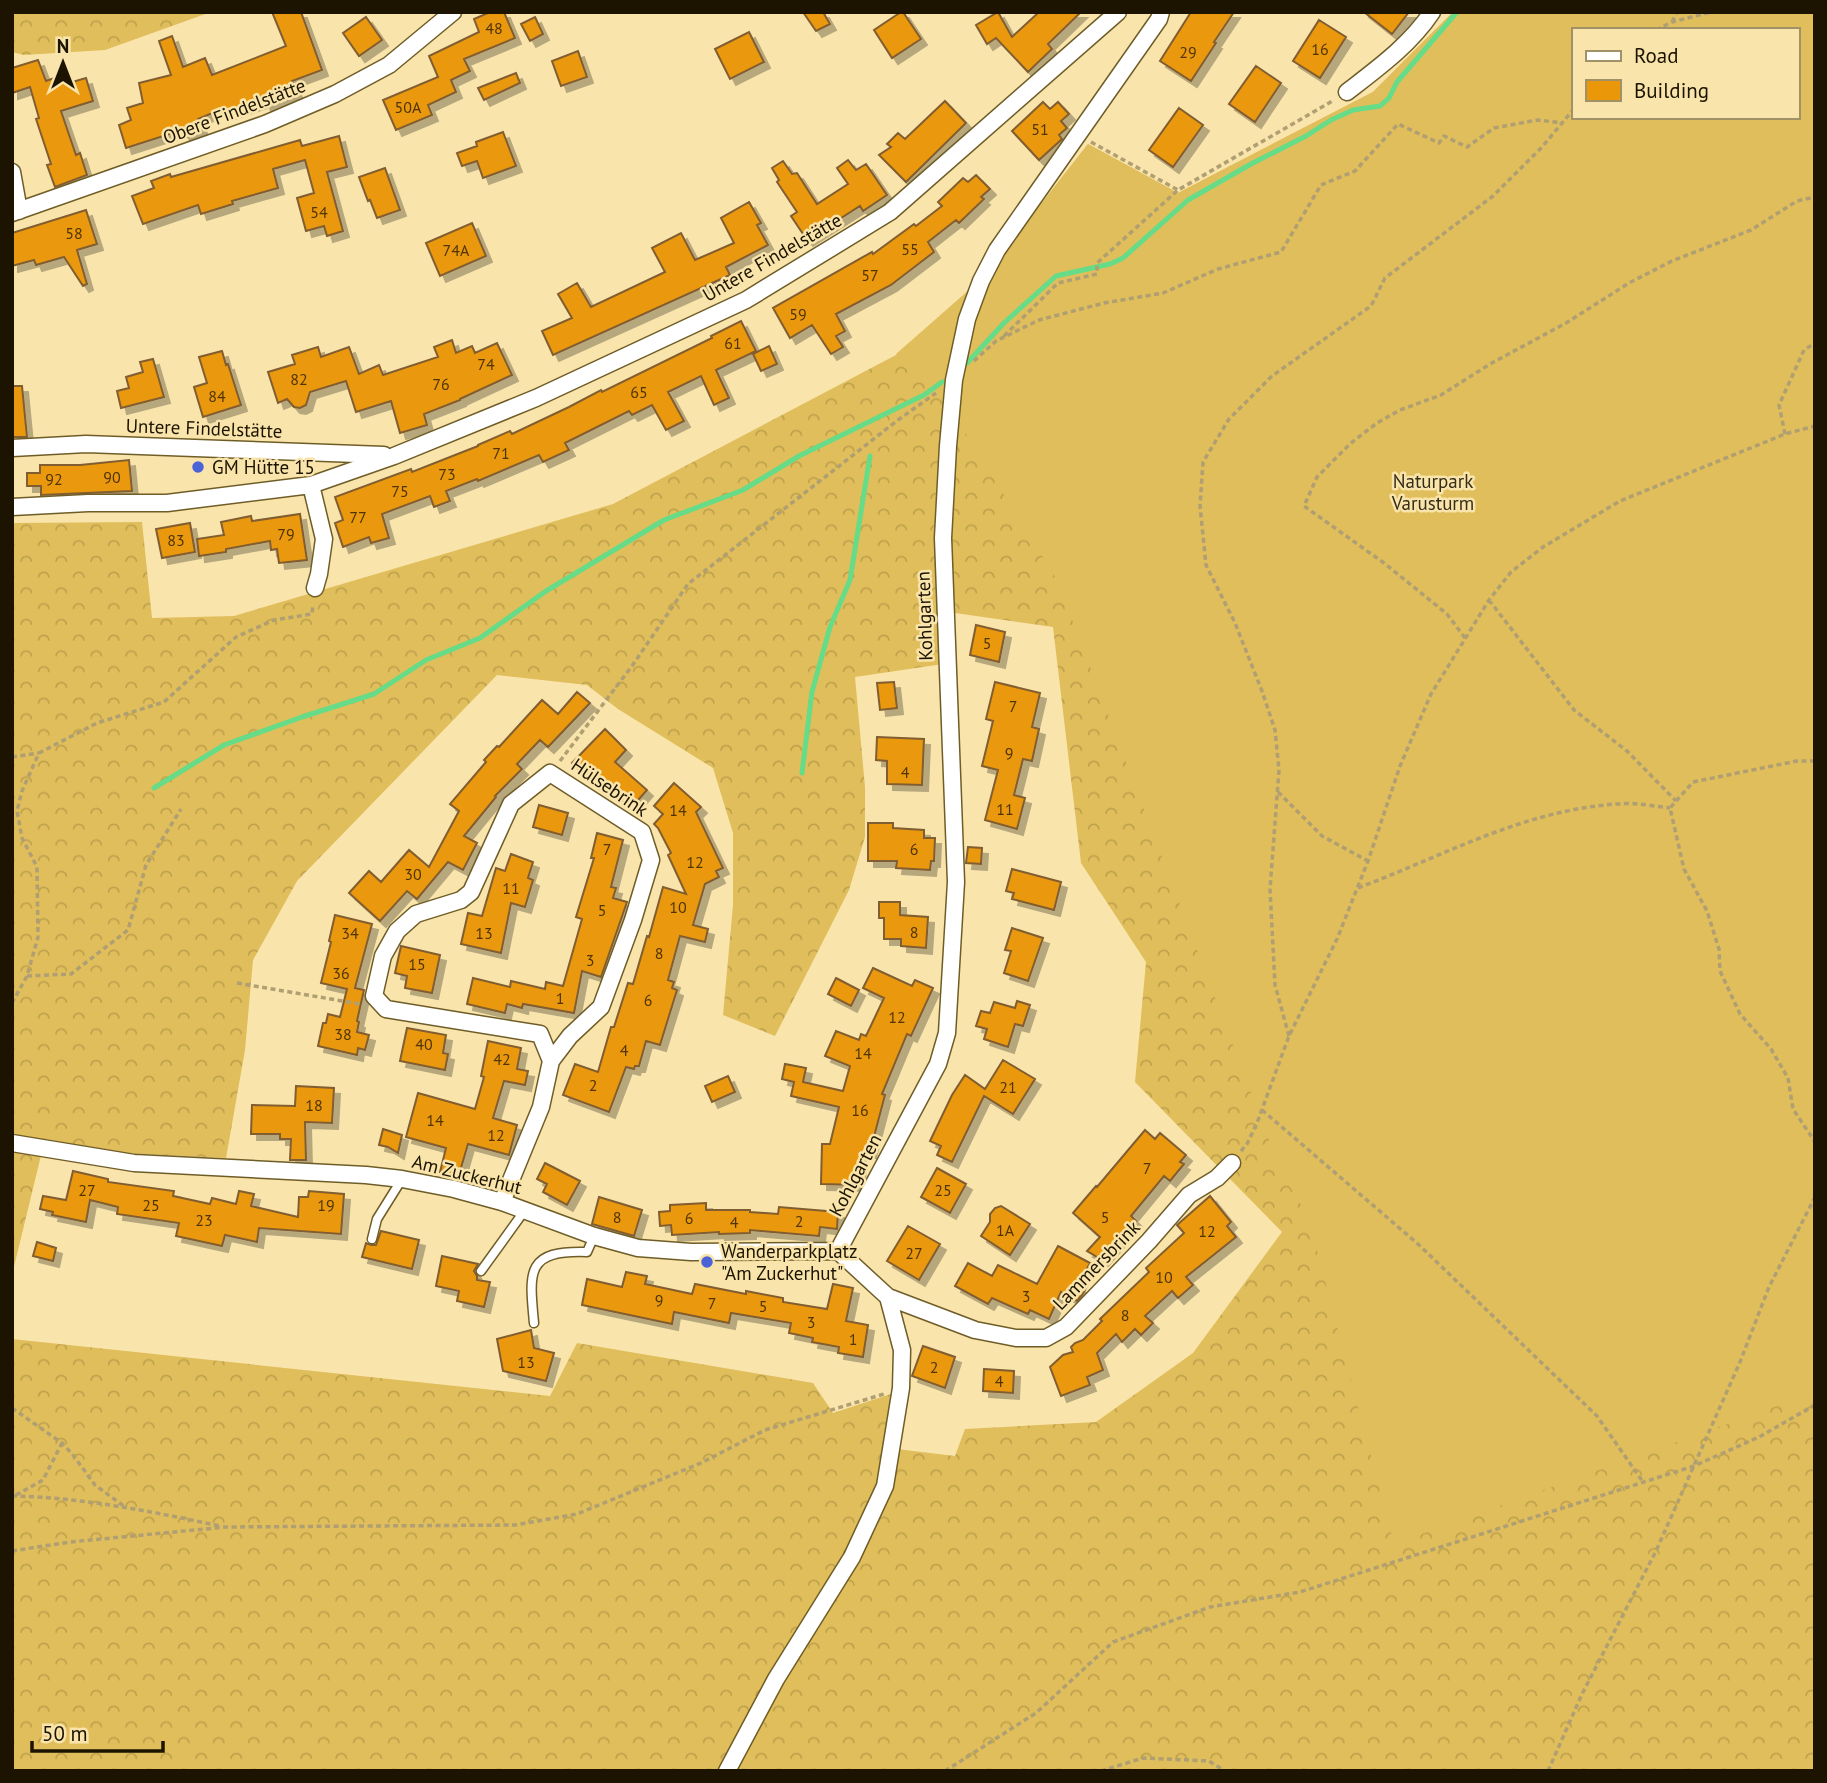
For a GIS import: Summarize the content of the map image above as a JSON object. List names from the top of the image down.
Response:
{
  "streets": {
    "street": [
      "Obere Findelstätte",
      "Untere Findelstätte",
      "Kohlgarten",
      "Hülsebrink",
      "Am Zuckerhut",
      "Lammersbrink"
    ]
  },
  "crossings": [
    ["Kohlgarten", "Am Zuckerhut"],
    ["Hülsebrink", "Am Zuckerhut"]
  ],
  "parks": ["Naturpark Varusturm"],
  "places": ["GM Hütte 15", "Wanderparkplatz \"Am Zuckerhut\""],
  "house_numbers": [
    "48",
    "16",
    "29",
    "50A",
    "51",
    "54",
    "58",
    "55",
    "74A",
    "57",
    "59",
    "61",
    "74",
    "82",
    "76",
    "65",
    "84",
    "71",
    "73",
    "90",
    "92",
    "75",
    "77",
    "79",
    "83",
    "5",
    "7",
    "9",
    "4",
    "11",
    "14",
    "7",
    "6",
    "12",
    "30",
    "11",
    "10",
    "5",
    "8",
    "34",
    "13",
    "8",
    "3",
    "15",
    "36",
    "1",
    "6",
    "12",
    "38",
    "40",
    "4",
    "14",
    "42",
    "2",
    "21",
    "18",
    "16",
    "14",
    "12",
    "7",
    "27",
    "25",
    "25",
    "19",
    "8",
    "5",
    "6",
    "23",
    "2",
    "4",
    "1A",
    "12",
    "27",
    "10",
    "3",
    "9",
    "7",
    "5",
    "8",
    "3",
    "1",
    "13",
    "2",
    "4"
  ],
  "legend": ["Road", "Building"],
  "scale_bar": "50 m",
  "north": "top"
}
